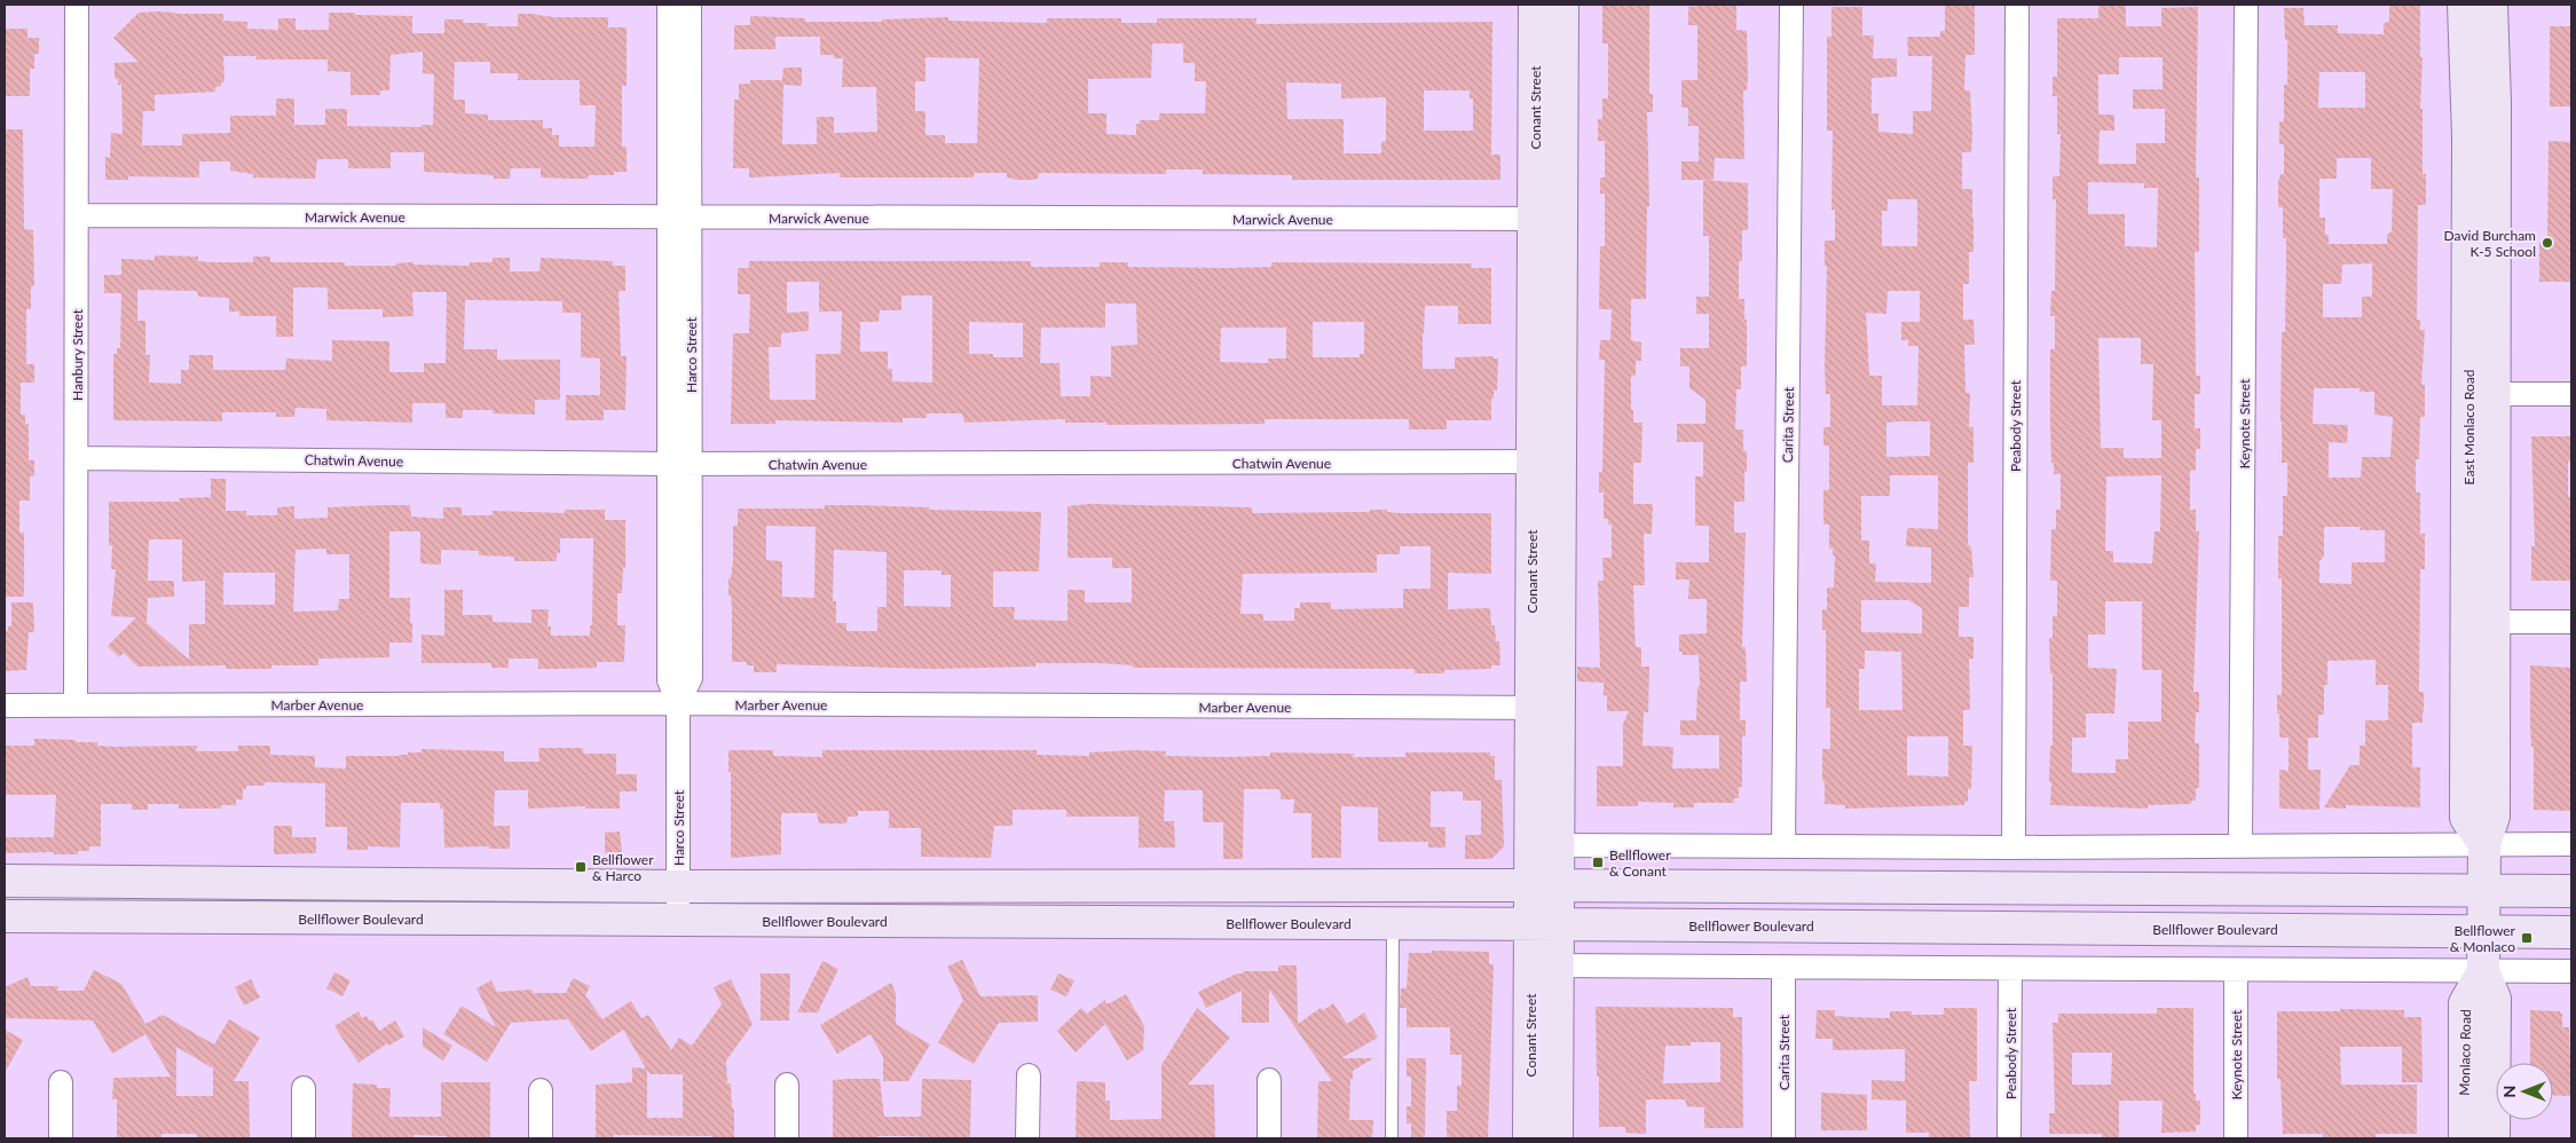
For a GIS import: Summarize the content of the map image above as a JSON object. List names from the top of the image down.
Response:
{
  "streets": {
    "main road": [
      "Conant Street",
      "East Monlaco Road",
      "Bellflower Boulevard",
      "Monlaco Road"
    ],
    "street": [
      "Marwick Avenue",
      "Hanbury Street",
      "Harco Street",
      "Keynote Street",
      "Carita Street",
      "Peabody Street",
      "Chatwin Avenue",
      "Marber Avenue"
    ]
  },
  "crossings": [
    ["Conant Street", "Marwick Avenue"],
    ["Conant Street", "Chatwin Avenue"],
    ["Conant Street", "Marber Avenue"],
    ["Conant Street", "Bellflower Boulevard"],
    ["Marwick Avenue", "Hanbury Street"],
    ["Marwick Avenue", "Harco Street"],
    ["Hanbury Street", "Chatwin Avenue"],
    ["Hanbury Street", "Marber Avenue"],
    ["Harco Street", "Chatwin Avenue"],
    ["Harco Street", "Marber Avenue"],
    ["Harco Street", "Bellflower Boulevard"],
    ["East Monlaco Road", "Bellflower Boulevard"],
    ["East Monlaco Road", "Monlaco Road"]
  ],
  "places": {
    "other": ["David Burcham K-5 School"],
    "transit": ["Bellflower & Conant", "Bellflower & Harco", "Bellflower & Monlaco"]
  },
  "north": "left"
}
